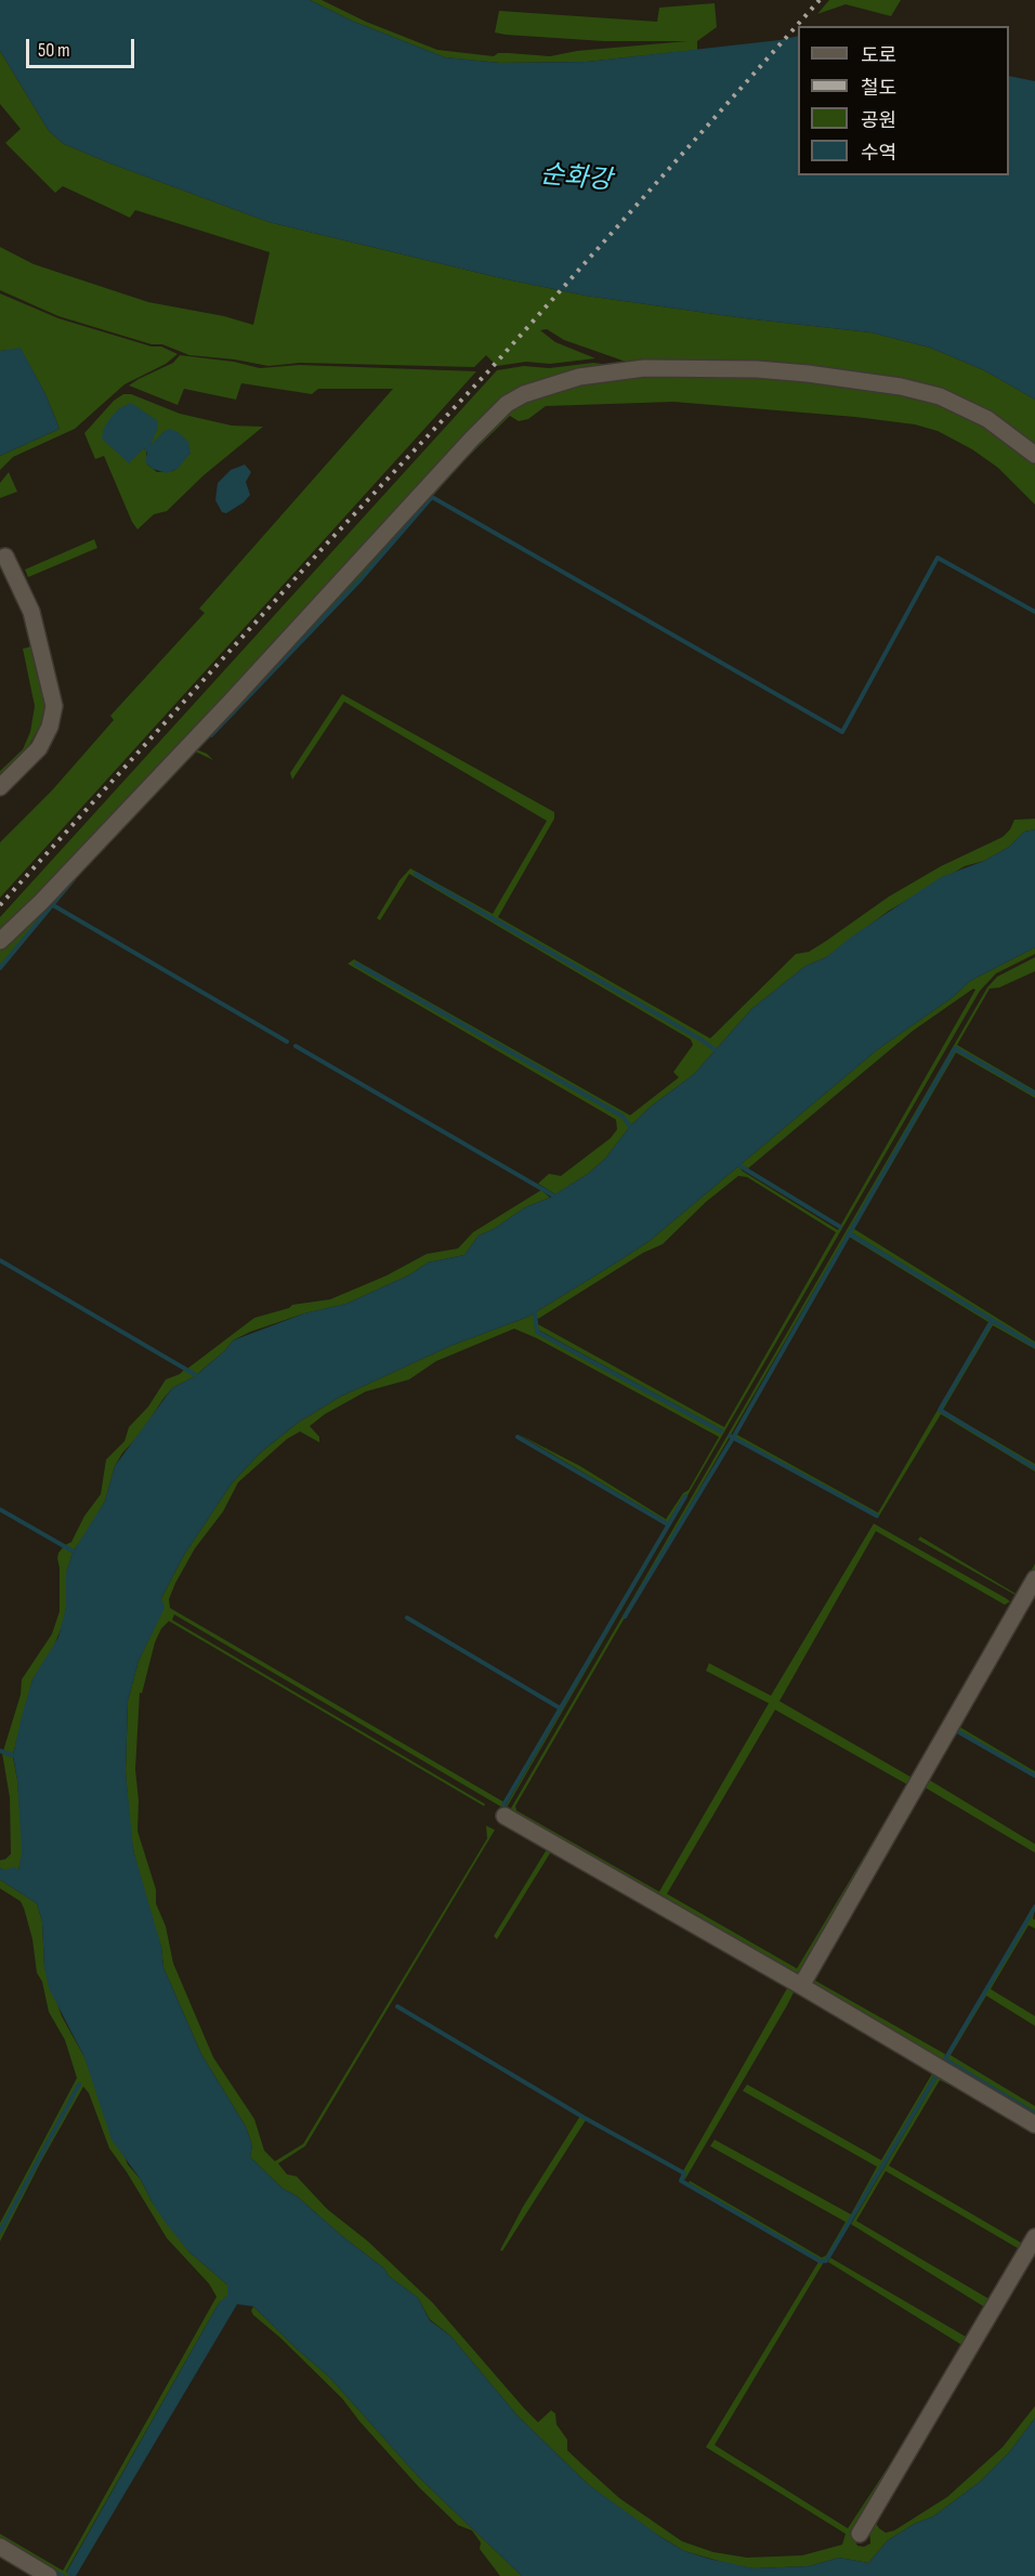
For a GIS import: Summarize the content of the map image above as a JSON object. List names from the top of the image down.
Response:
{
  "water": ["순화강"],
  "legend": [
    "도로",
    "철도",
    "공원",
    "수역"
  ],
  "scale_bar": "50 m"
}
